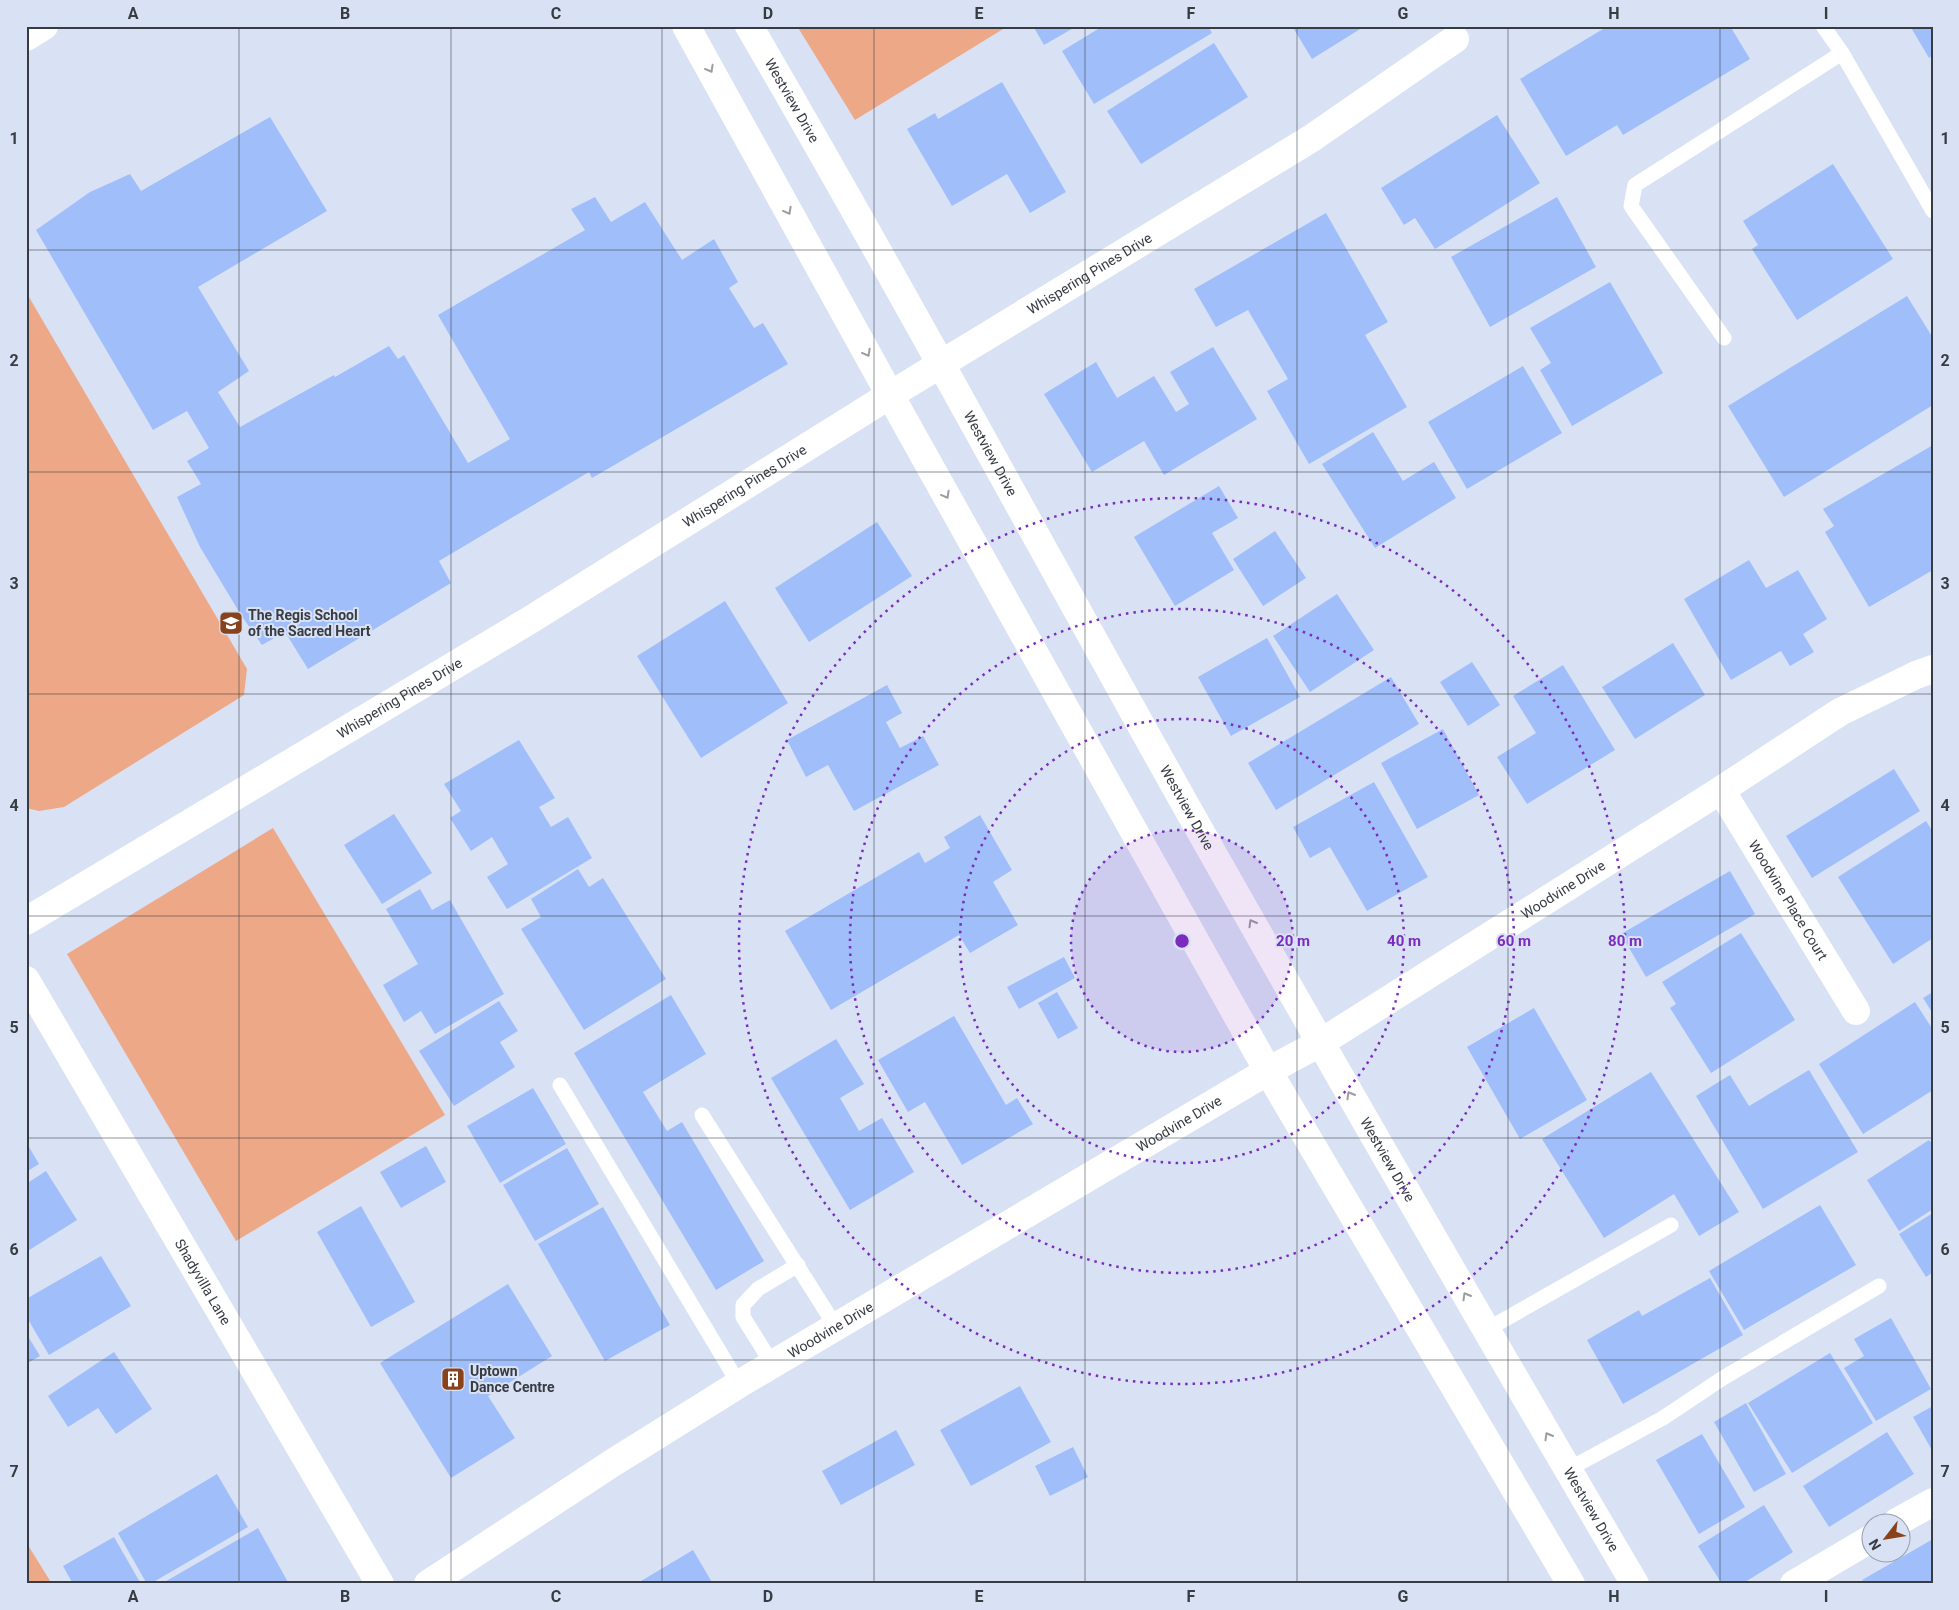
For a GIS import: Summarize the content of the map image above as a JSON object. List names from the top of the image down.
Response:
{
  "streets": {
    "street": [
      "Westview Drive",
      "Whispering Pines Drive",
      "Woodvine Drive",
      "Woodvine Place Court",
      "Shadyvilla Lane"
    ]
  },
  "crossings": [
    ["Westview Drive", "Whispering Pines Drive"],
    ["Westview Drive", "Woodvine Drive"],
    ["Woodvine Drive", "Woodvine Place Court"]
  ],
  "places": {
    "school or university": ["The Regis School of the Sacred Heart"],
    "building": ["Uptown Dance Centre"]
  },
  "north": "bottom left",
  "grid": {
    "columns": [
      "A",
      "B",
      "C",
      "D",
      "E",
      "F",
      "G",
      "H",
      "I"
    ],
    "rows": [
      "1",
      "2",
      "3",
      "4",
      "5",
      "6",
      "7"
    ]
  },
  "rings": [
    "20 m",
    "40 m",
    "60 m",
    "80 m"
  ]
}
